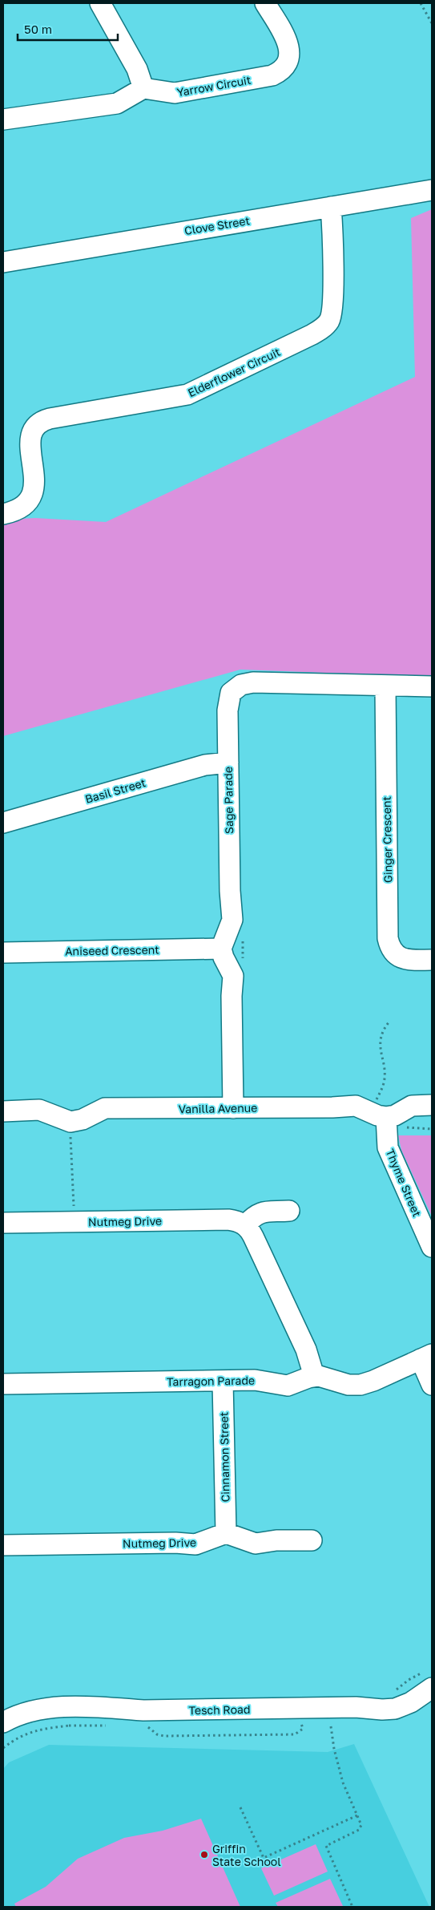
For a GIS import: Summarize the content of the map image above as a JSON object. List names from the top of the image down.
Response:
{
  "streets": {
    "street": [
      "Yarrow Circuit",
      "Clove Street",
      "Elderflower Circuit",
      "Basil Street",
      "Sage Parade",
      "Ginger Crescent",
      "Aniseed Crescent",
      "Vanilla Avenue",
      "Thyme Street",
      "Nutmeg Drive",
      "Tarragon Parade",
      "Cinnamon Street",
      "Tesch Road"
    ]
  },
  "crossings": [
    ["Clove Street", "Elderflower Circuit"],
    ["Basil Street", "Sage Parade"],
    ["Sage Parade", "Ginger Crescent"],
    ["Sage Parade", "Aniseed Crescent"],
    ["Vanilla Avenue", "Thyme Street"],
    ["Nutmeg Drive", "Cinnamon Street"],
    ["Tarragon Parade", "Cinnamon Street"]
  ],
  "places": ["Griffin State School"],
  "scale_bar": "50 m"
}
